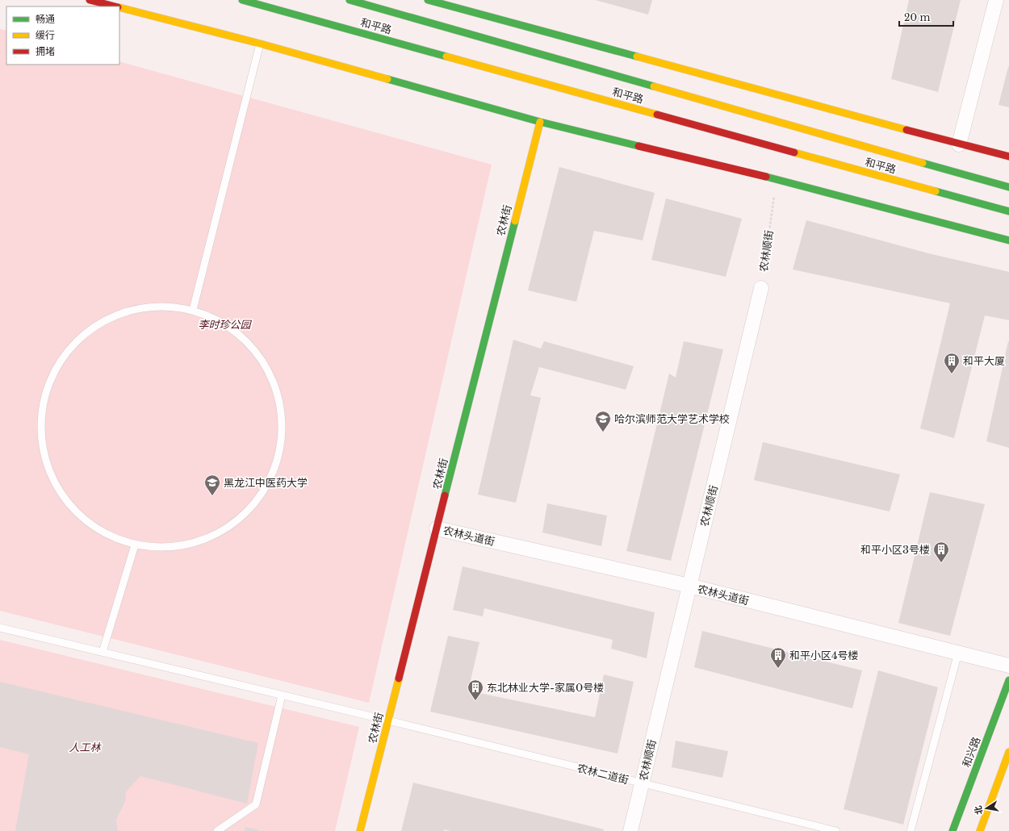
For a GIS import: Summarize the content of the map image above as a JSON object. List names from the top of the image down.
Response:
{
  "streets": {
    "main road": ["和平路", "农林街", "和兴路"],
    "street": ["农林顺街", "农林头道街"],
    "lane": ["农林二道街"]
  },
  "crossings": [
    ["农林街", "农林头道街"],
    ["农林街", "农林二道街"],
    ["农林顺街", "农林头道街"],
    ["农林顺街", "农林二道街"]
  ],
  "parks": ["李时珍公园", "人工林"],
  "places": {
    "building": [
      "和平大厦",
      "和平小区3号楼",
      "和平小区4号楼",
      "东北林业大学-家属0号楼"
    ],
    "school or university": ["哈尔滨师范大学艺术学校", "黑龙江中医药大学"]
  },
  "legend": ["畅通", "缓行", "拥堵"],
  "scale_bar": "20 m",
  "north": "left"
}
